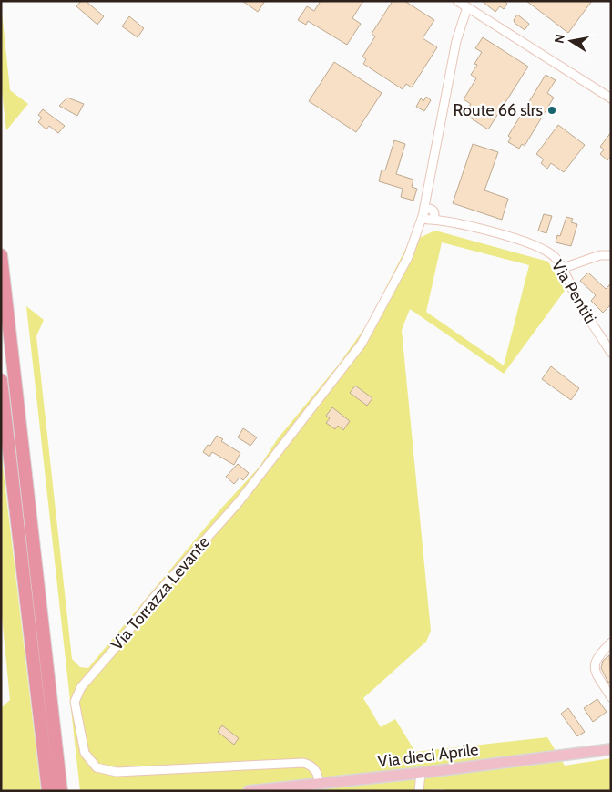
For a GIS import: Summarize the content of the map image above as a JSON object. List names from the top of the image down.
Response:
{
  "streets": {
    "main road": ["Via dieci Aprile"],
    "street": ["Via Pentiti", "Via Torrazza Levante"]
  },
  "crossings": [
    ["Via Pentiti", "Via Torrazza Levante"],
    ["Via Torrazza Levante", "Via dieci Aprile"]
  ],
  "places": ["Route 66 slrs"],
  "north": "left"
}
